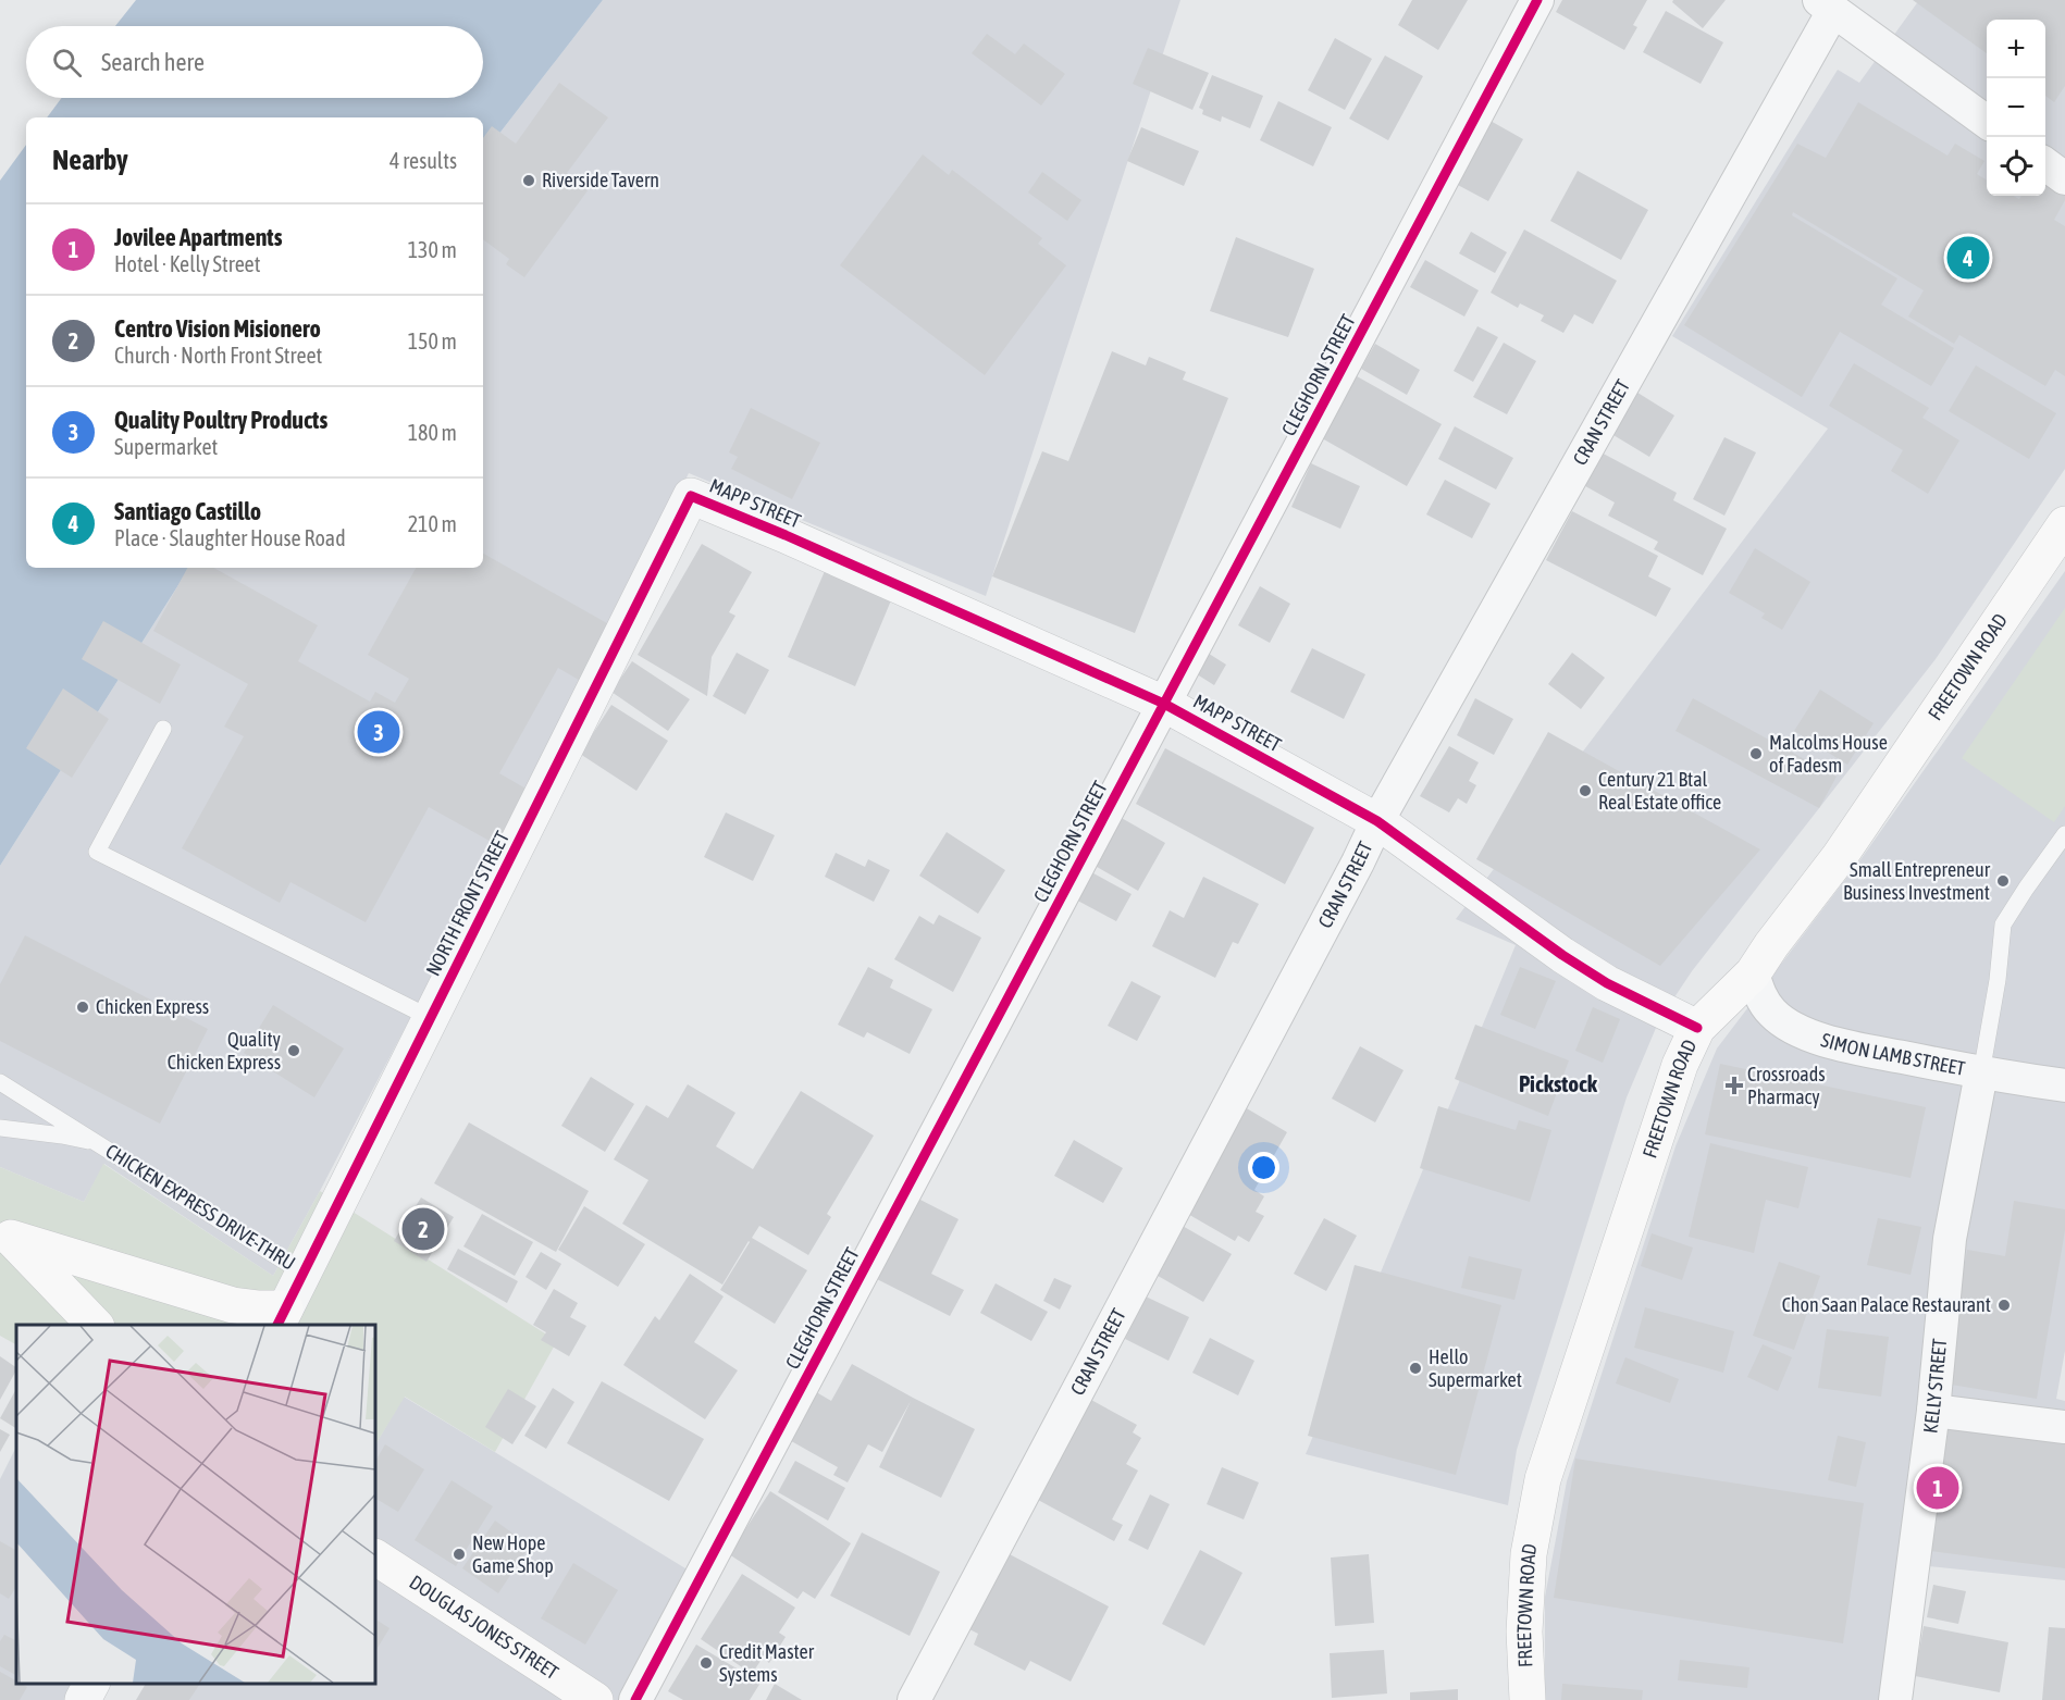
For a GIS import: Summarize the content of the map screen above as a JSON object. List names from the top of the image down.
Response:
{
  "streets": {
    "main road": ["FREETOWN ROAD", "DOUGLAS JONES STREET"],
    "street": [
      "CLEGHORN STREET",
      "CRAN STREET",
      "MAPP STREET",
      "NORTH FRONT STREET",
      "SIMON LAMB STREET",
      "KELLY STREET"
    ],
    "lane": ["CHICKEN EXPRESS DRIVE-THRU"]
  },
  "crossings": [
    ["CLEGHORN STREET", "MAPP STREET"],
    ["CRAN STREET", "MAPP STREET"],
    ["MAPP STREET", "FREETOWN ROAD"],
    ["MAPP STREET", "NORTH FRONT STREET"],
    ["FREETOWN ROAD", "SIMON LAMB STREET"],
    ["NORTH FRONT STREET", "CHICKEN EXPRESS DRIVE-THRU"],
    ["SIMON LAMB STREET", "KELLY STREET"]
  ],
  "districts": ["Pickstock"],
  "places": {
    "other": [
      "Riverside Tavern",
      "Malcolms House of Fadesm",
      "Century 21 Btal Real Estate office",
      "Small Entrepreneur Business Investment",
      "Chicken Express",
      "Quality Chicken Express",
      "Chon Saan Palace Restaurant",
      "Hello Supermarket",
      "New Hope Game Shop",
      "Credit Master Systems"
    ],
    "health": ["Crossroads Pharmacy"]
  },
  "page": {
    "map_buttons": ["+", "−"],
    "search": "Search here",
    "heading": ["Nearby", "4 results"],
    "list": [
      {
        "mark": "1",
        "name": "Jovilee Apartments",
        "note": "Hotel · Kelly Street",
        "value": "130 m"
      },
      {
        "mark": "2",
        "name": "Centro Vision Misionero",
        "note": "Church · North Front Street",
        "value": "150 m"
      },
      {
        "mark": "3",
        "name": "Quality Poultry Products",
        "note": "Supermarket",
        "value": "180 m"
      },
      {
        "mark": "4",
        "name": "Santiago Castillo",
        "note": "Place · Slaughter House Road",
        "value": "210 m"
      }
    ],
    "pins": [
      "4",
      "3",
      "2",
      "1"
    ]
  }
}
